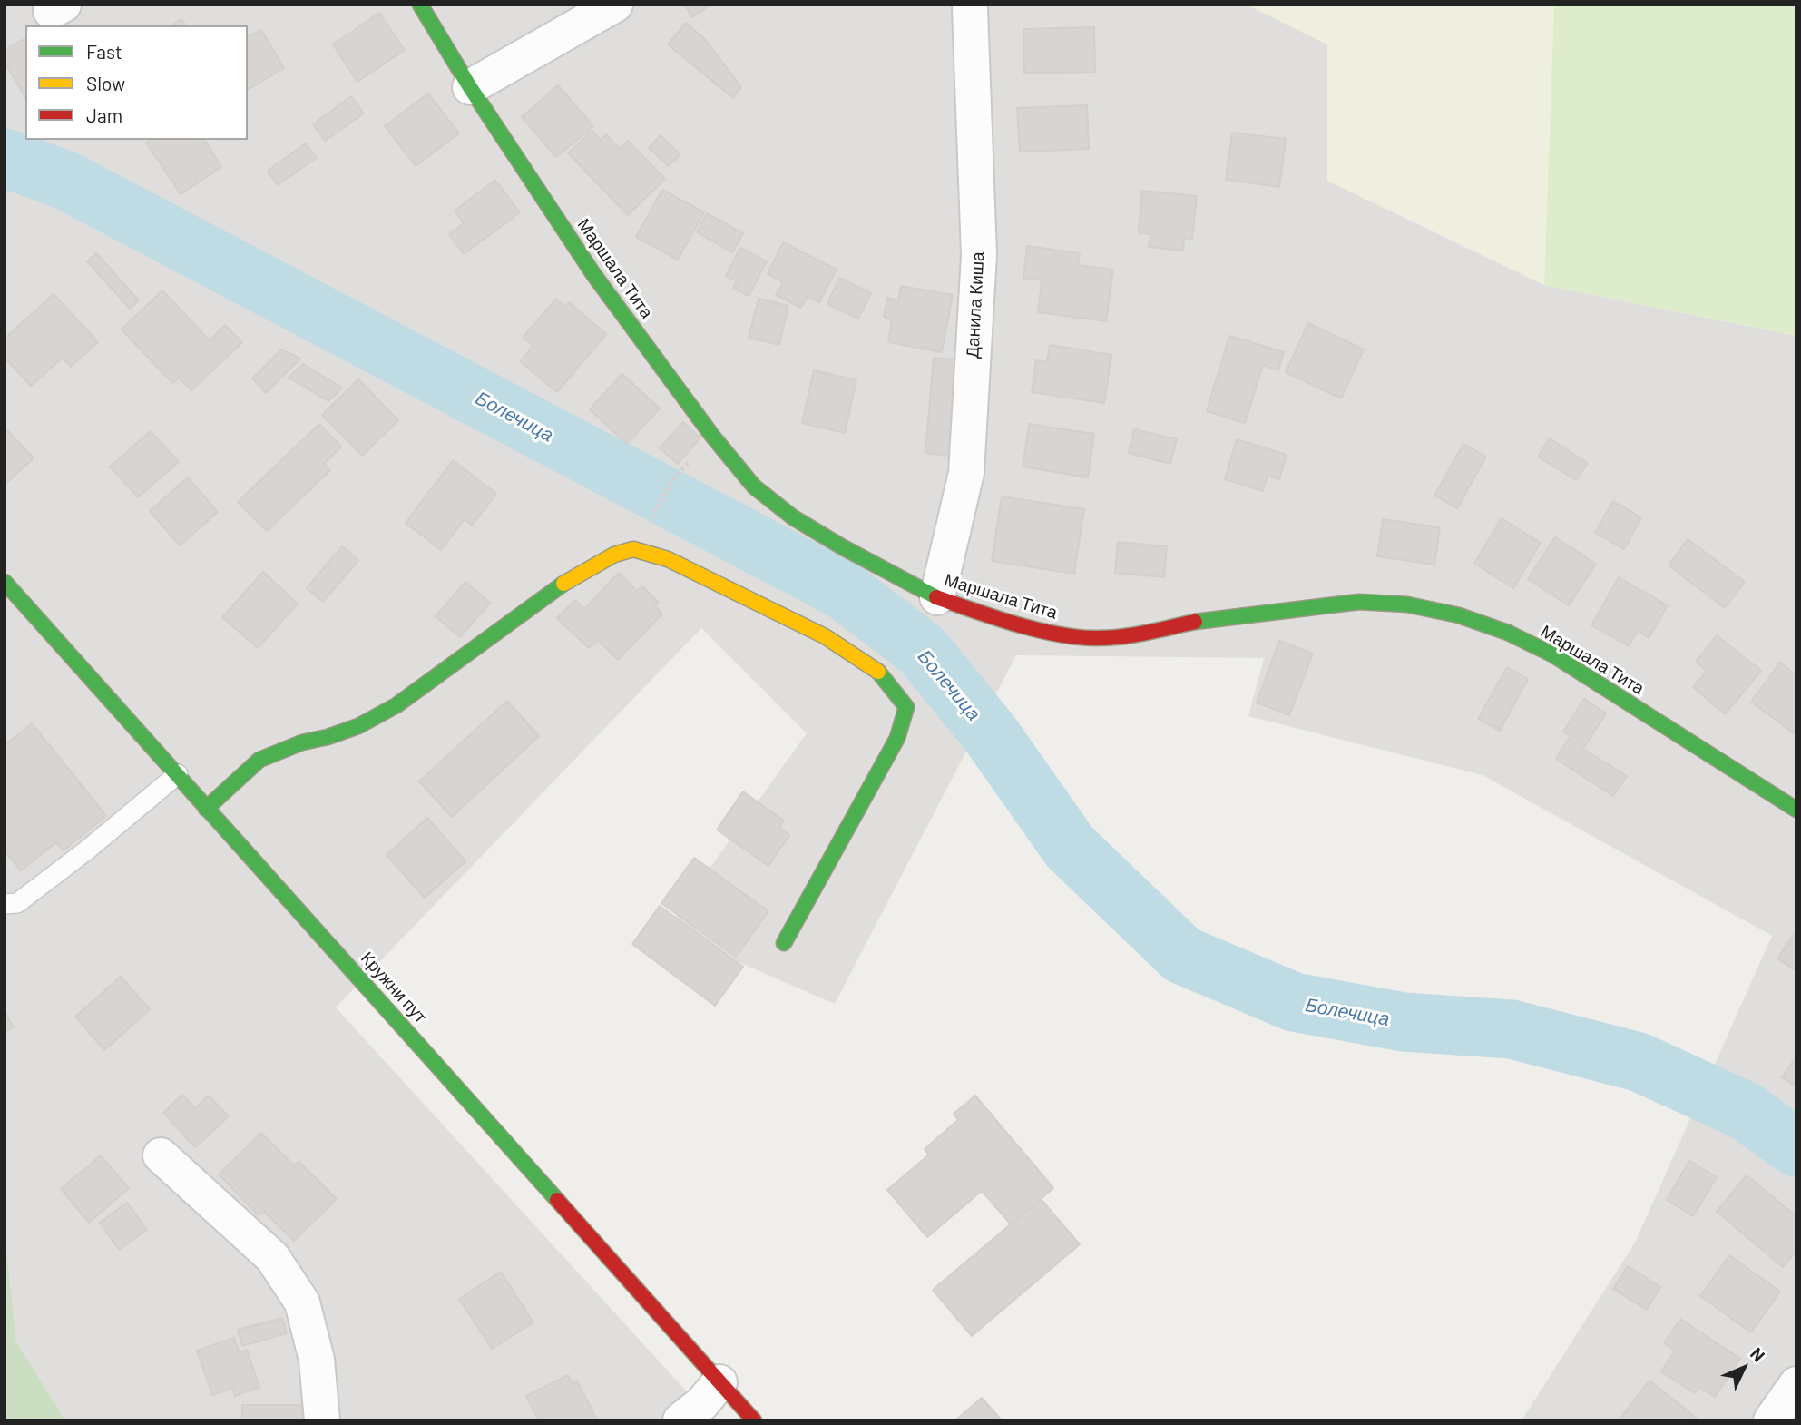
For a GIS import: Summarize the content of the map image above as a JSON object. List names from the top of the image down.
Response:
{
  "streets": {
    "street": ["Маршала Тита", "Данила Киша", "Кружни пут"]
  },
  "crossings": [
    ["Маршала Тита", "Данила Киша"]
  ],
  "water": ["Болечица"],
  "legend": ["Fast", "Slow", "Jam"],
  "north": "top right"
}
